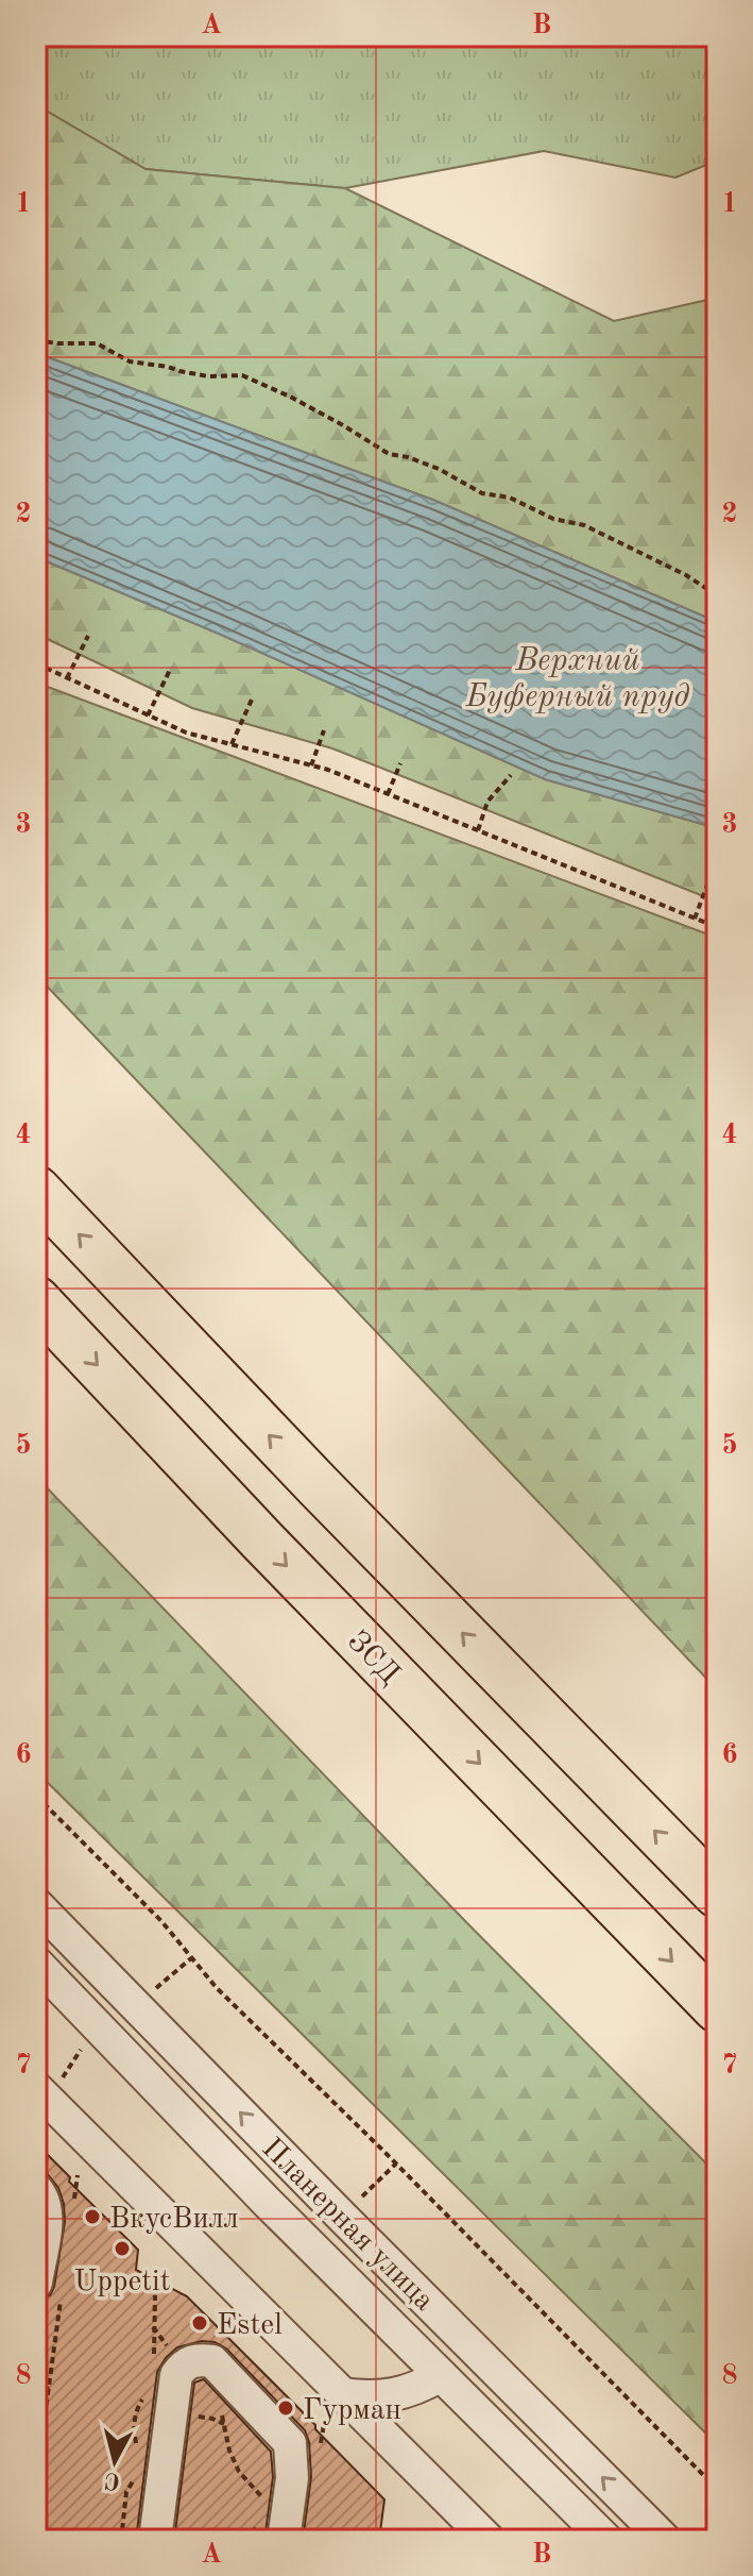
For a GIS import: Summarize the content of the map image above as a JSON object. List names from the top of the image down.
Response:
{
  "streets": {
    "highway": ["ЗСД"],
    "street": ["Планерная улица"]
  },
  "water": ["Верхний Буферный пруд"],
  "places": [
    "ВкусВилл",
    "Uppetit",
    "Estel",
    "Гурман"
  ],
  "north": "bottom",
  "grid": {
    "columns": ["A", "B"],
    "rows": [
      "1",
      "2",
      "3",
      "4",
      "5",
      "6",
      "7",
      "8"
    ]
  }
}
